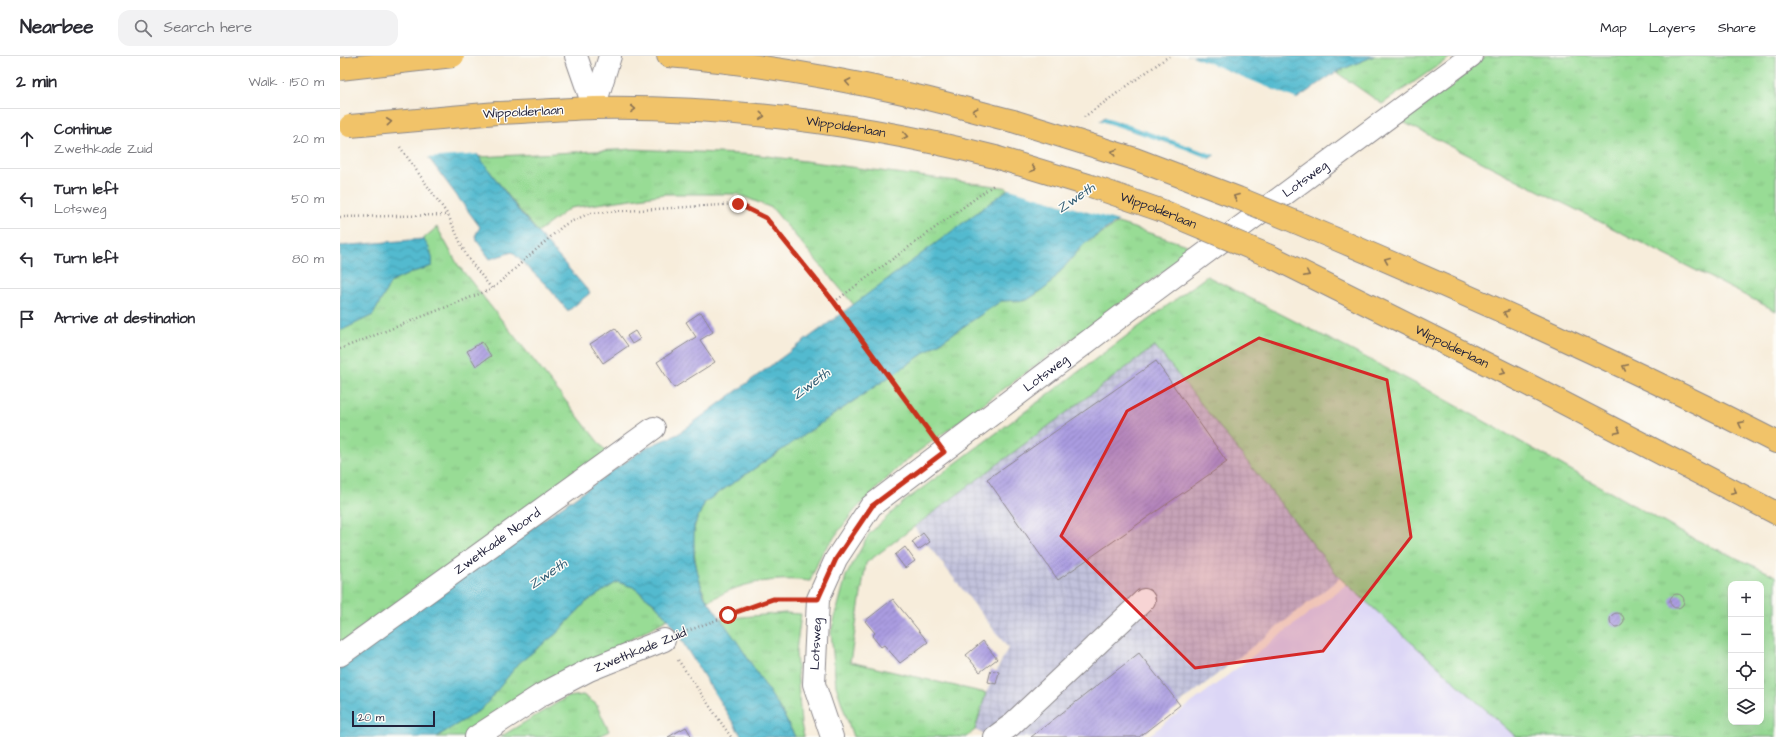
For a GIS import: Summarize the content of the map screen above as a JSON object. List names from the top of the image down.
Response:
{
  "streets": {
    "main road": ["Wippolderlaan"],
    "street": ["Lotsweg", "Zwetkade Noord", "Zwethkade Zuid"]
  },
  "crossings": [
    ["Lotsweg", "Zwethkade Zuid"]
  ],
  "water": ["Zweth"],
  "scale_bar": "20 m",
  "page": {
    "header": "Nearbee",
    "search": "Search here",
    "nav": ["Map", "Layers", "Share"],
    "heading": ["2 min", "Walk · 150 m"],
    "list": [
      ["Continue", "Zwethkade Zuid", "20 m"],
      ["Turn left", "Lotsweg", "50 m"],
      ["Turn left", "80 m"],
      "Arrive at destination"
    ],
    "map_buttons": ["+", "−"],
    "scale": "20 m"
  }
}
